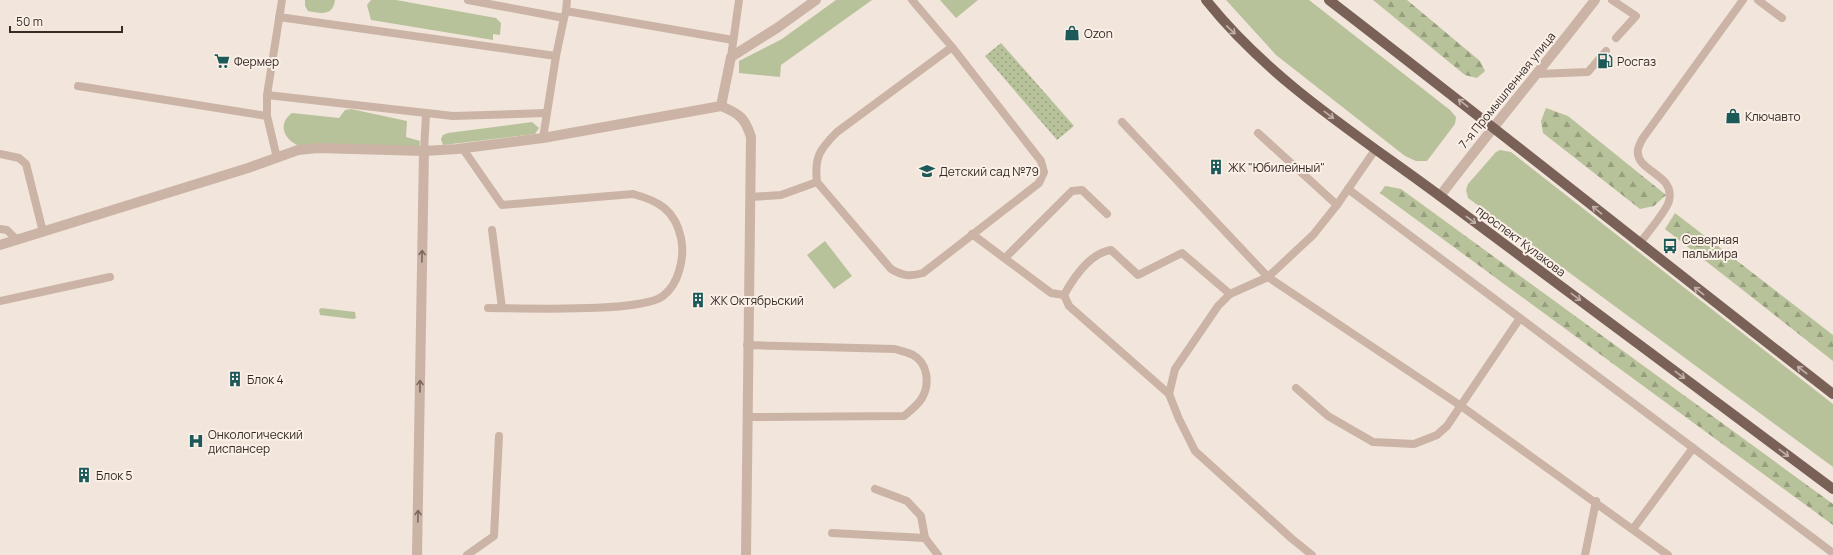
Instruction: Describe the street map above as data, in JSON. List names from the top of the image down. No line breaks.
{"streets":{"main road":["проспект Кулакова"],"street":["7-я Промышленная улица"]},"crossings":[["7-я Промышленная улица","проспект Кулакова"]],"places":{"shop":["Ozon","Ключавто"],"supermarket":["Фермер"],"fuel station":["Росгаз"],"building":["ЖК \"Юбилейный\"","ЖК Октябрьский","Блок 4","Блок 5"],"school or university":["Детский сад №79"],"bus stop":["Северная пальмира"],"hospital":["Онкологический диспансер"]},"scale_bar":"50 m"}
